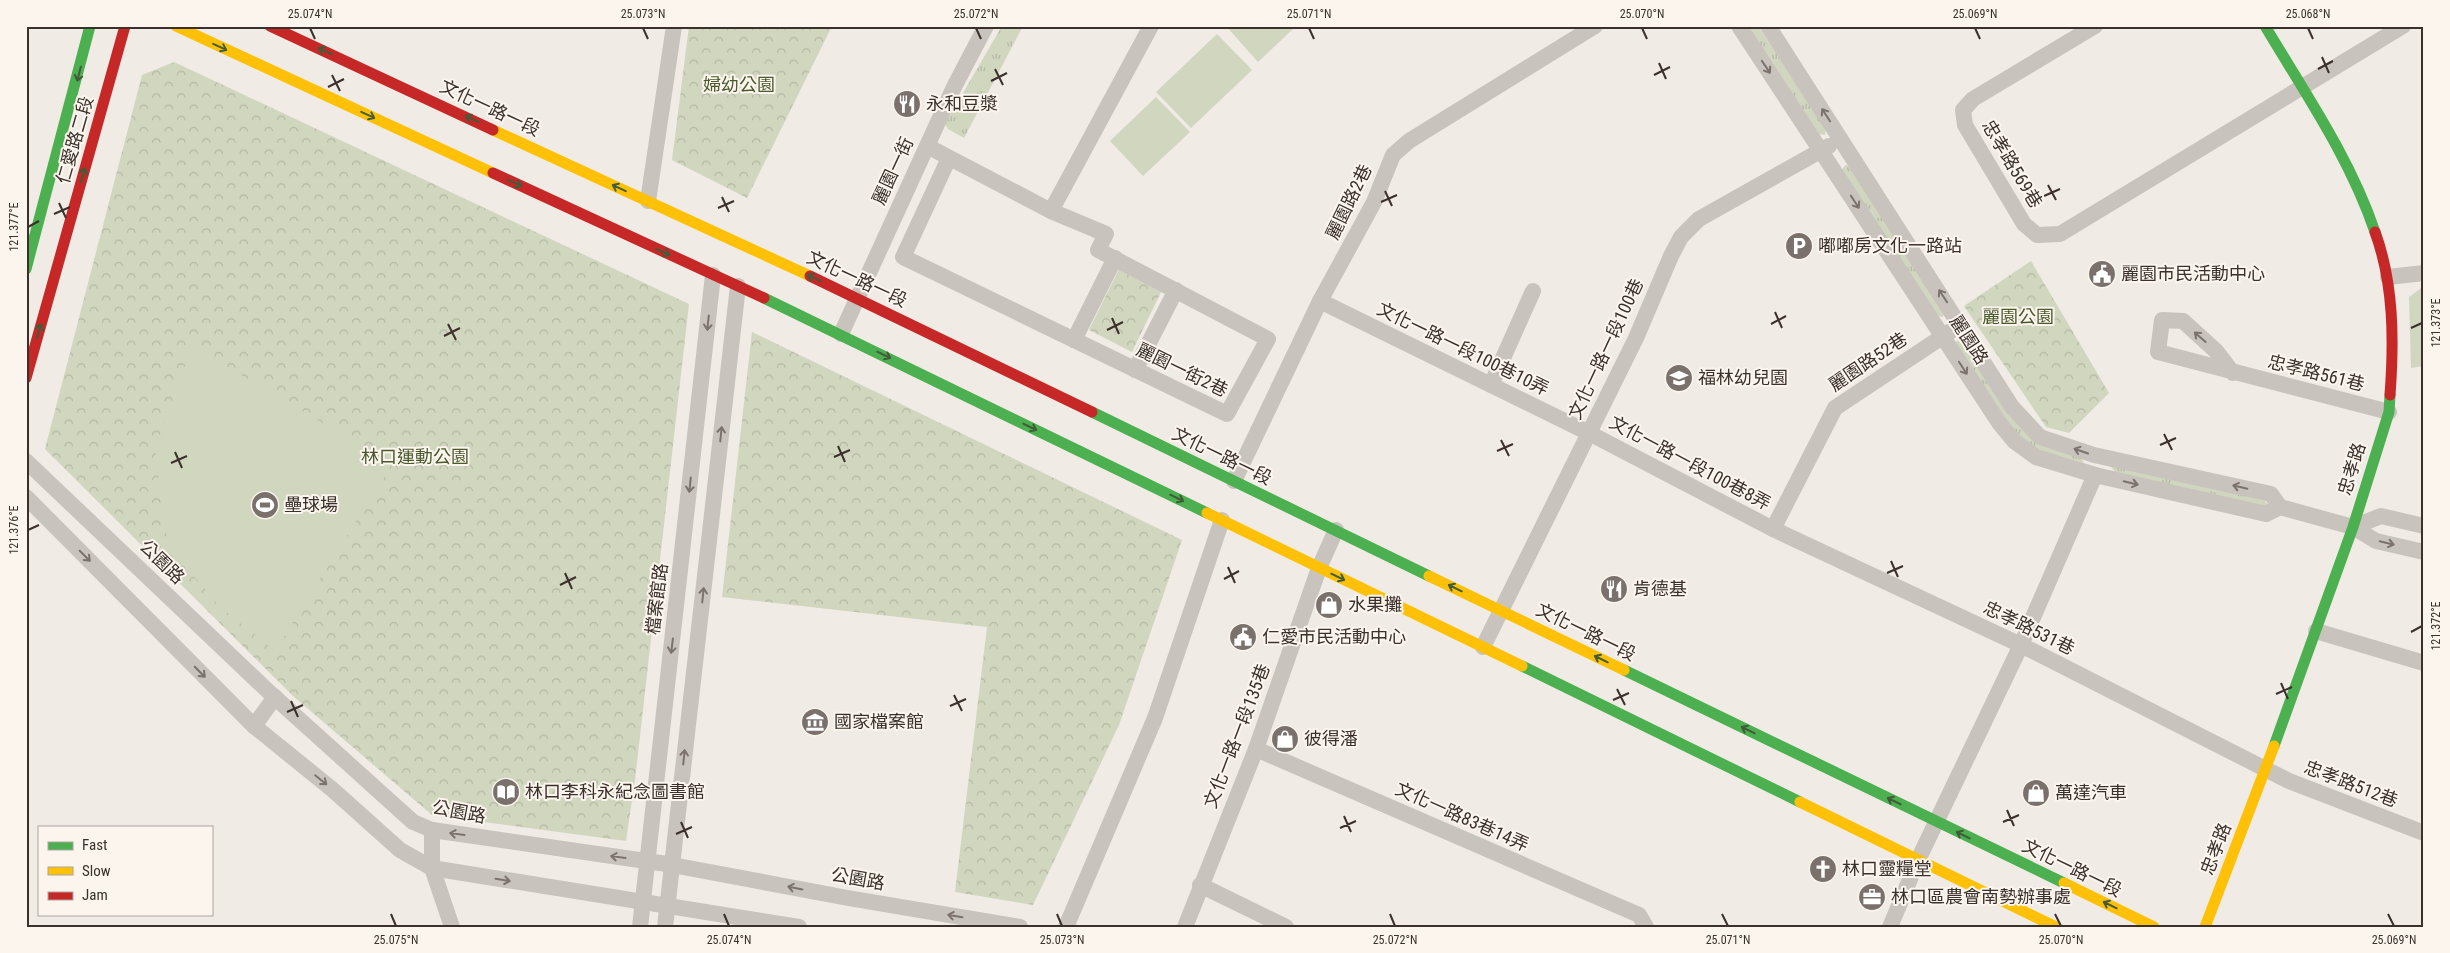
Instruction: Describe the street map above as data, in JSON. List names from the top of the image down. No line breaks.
{"streets":{"main road":["文化一路一段","仁愛路二段","忠孝路"],"street":["忠孝路569巷","麗園一街","麗園路2巷","麗園路","文化一路一段100巷10弄","文化一路一段100巷","麗園路52巷","麗園一街2巷","忠孝路561巷","文化一路一段100巷8弄","公園路","檔案館路","忠孝路531巷","文化一路一段135巷","忠孝路512巷","文化一路83巷14弄"]},"crossings":[["文化一路一段","麗園一街"],["文化一路一段","麗園路2巷"],["文化一路一段","文化一路一段100巷"],["文化一路一段","文化一路一段135巷"],["忠孝路569巷","忠孝路"],["麗園一街","麗園一街2巷"],["麗園路2巷","文化一路一段100巷10弄"],["麗園路","文化一路一段100巷"],["麗園路","麗園路52巷"],["麗園路","忠孝路"],["文化一路一段100巷10弄","文化一路一段100巷"],["文化一路一段100巷10弄","文化一路一段100巷8弄"],["文化一路一段100巷","文化一路一段100巷8弄"],["麗園路52巷","文化一路一段100巷8弄"],["麗園路52巷","忠孝路531巷"],["忠孝路561巷","忠孝路"],["文化一路一段100巷8弄","忠孝路531巷"],["忠孝路","忠孝路531巷"],["忠孝路","忠孝路512巷"],["公園路","檔案館路"],["忠孝路531巷","忠孝路512巷"],["文化一路一段135巷","文化一路83巷14弄"]],"parks":["婦幼公園","麗園公園","林口運動公園"],"places":{"restaurant":["永和豆漿","肯德基"],"parking":["嘟嘟房文化一路站"],"public building":["麗園市民活動中心","仁愛市民活動中心"],"school or university":["福林幼兒園"],"sports":["壘球場"],"shop":["水果攤","彼得潘","萬達汽車"],"museum":["國家檔案館"],"library":["林口李科永紀念圖書館"],"church":["林口靈糧堂"],"office":["林口區農會南勢辦事處"]},"legend":["Fast","Slow","Jam"],"coordinates":["25.074°N","25.073°N","25.072°N","25.071°N","25.070°N","25.069°N","25.068°N","121.377°E","121.373°E","121.376°E","121.372°E","25.075°N"]}
